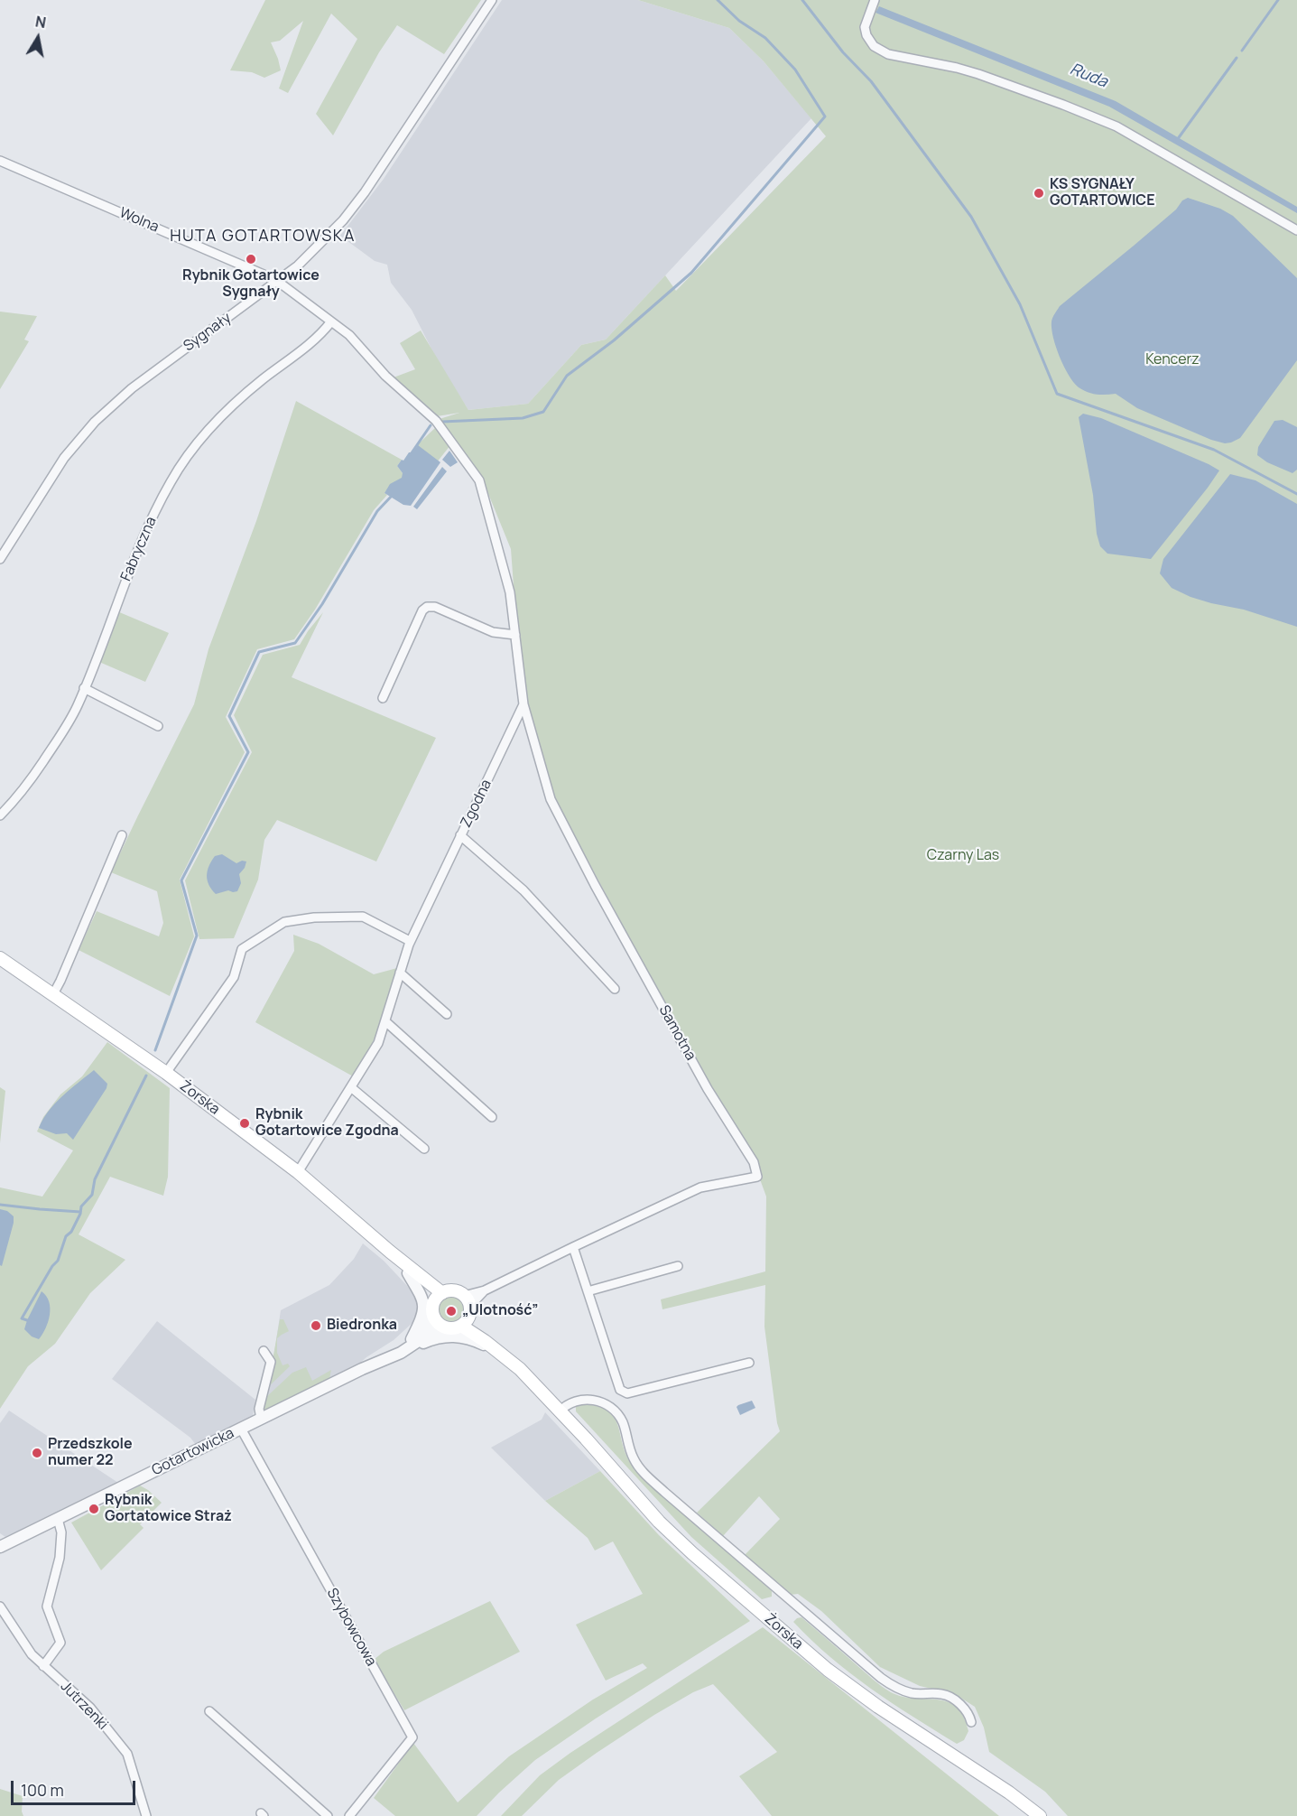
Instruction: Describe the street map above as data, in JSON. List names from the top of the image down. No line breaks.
{"streets":{"main road":["Żorska"],"street":["Wolna","Sygnały","Fabryczna","Zgodna","Samotna","Gotartowicka","Szybowcowa","Jutrzenki"]},"crossings":[["Wolna","Sygnały"],["Zgodna","Samotna"],["Zgodna","Żorska"],["Samotna","Żorska"],["Samotna","Gotartowicka"],["Żorska","Gotartowicka"],["Gotartowicka","Szybowcowa"]],"districts":["HUTA GOTARTOWSKA"],"water":["Ruda"],"parks":["Kencerz","Czarny Las"],"places":["KS SYGNAŁY GOTARTOWICE","Rybnik Gotartowice Sygnały","Rybnik Gotartowice Zgodna","„Ulotność”","Biedronka","Przedszkole numer 22","Rybnik Gortatowice Straż"],"scale_bar":"100 m","north":"top"}
